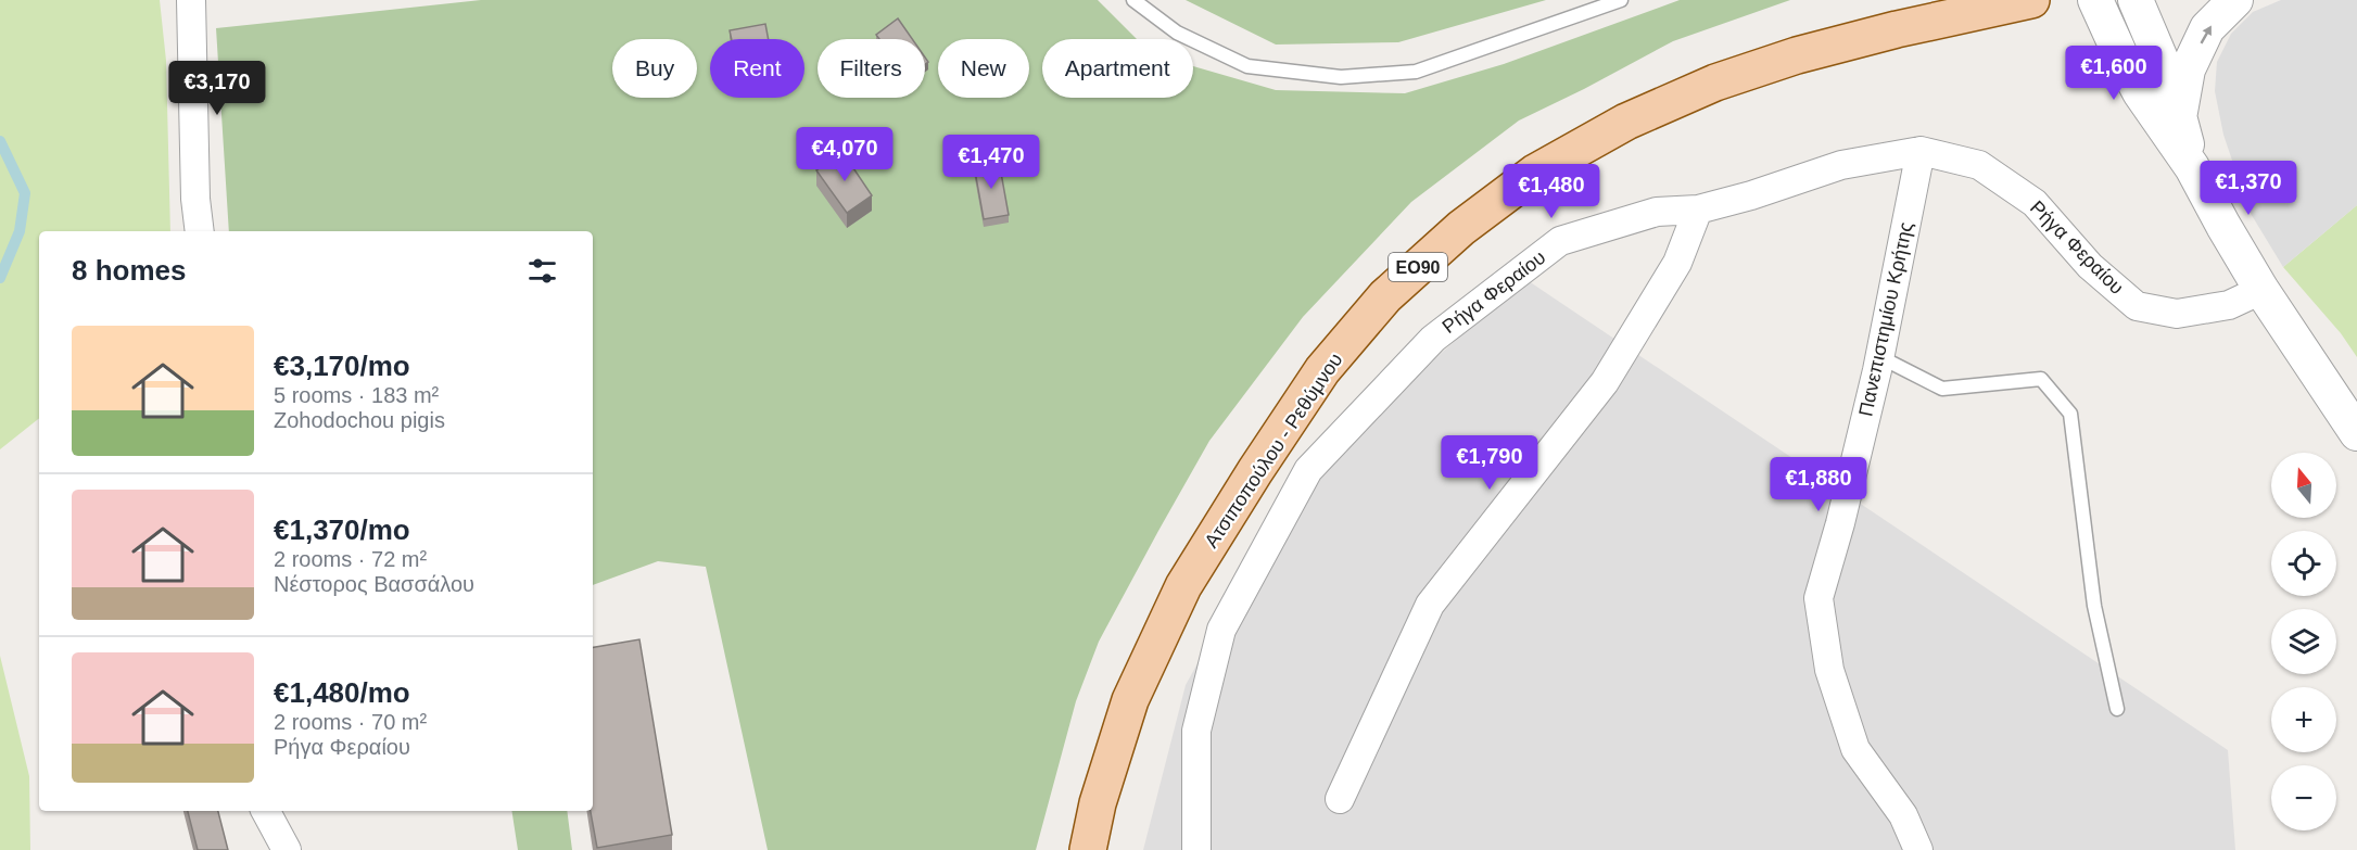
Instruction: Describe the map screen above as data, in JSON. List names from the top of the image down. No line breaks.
{"streets":{"main road":["ΕΟ90","Ατσιποπούλου - Ρεθύμνου"],"street":["Ρήγα Φεραίου","Πανεπιστημίου Κρήτης"]},"crossings":[["Ρήγα Φεραίου","Πανεπιστημίου Κρήτης"]],"north":"top","page":{"chip":["Buy","Rent","Filters","New","Apartment"],"price":["€1,600","€3,170","€4,070","€1,470","€1,370","€1,480","€1,790","€1,880"],"heading":"8 homes","list":[{"name":"€3,170/mo","note":"5 rooms · 183 m² · Zohodochou pigis"},{"name":"€1,370/mo","note":"2 rooms · 72 m² · Νέστορος Βασσάλου"},{"name":"€1,480/mo","note":"2 rooms · 70 m² · Ρήγα Φεραίου"}],"map_buttons":["+","−"]}}
